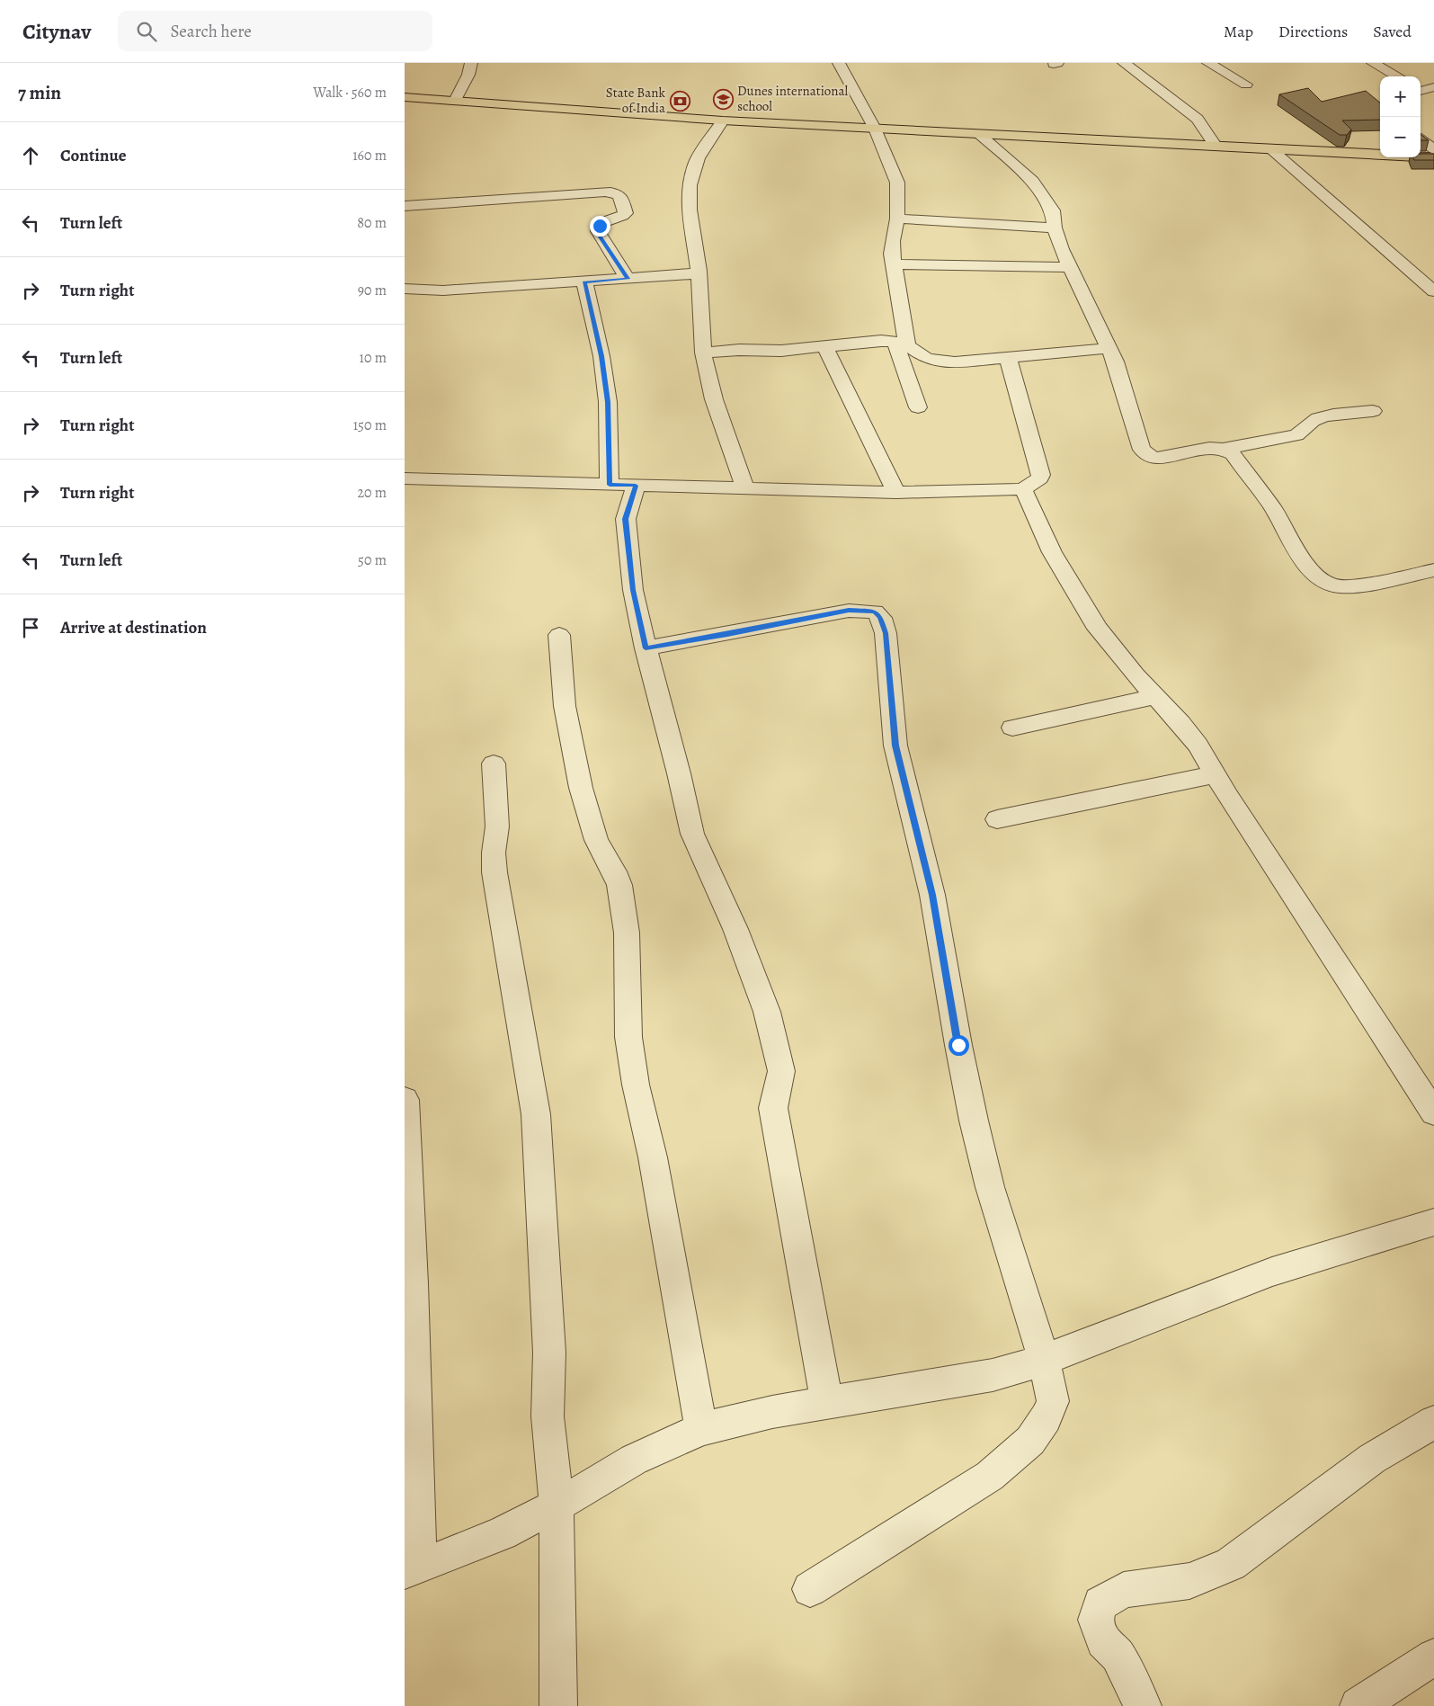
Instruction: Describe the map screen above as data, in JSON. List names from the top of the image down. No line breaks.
{"places":{"school or university":["Dunes international school"],"bank":["State Bank of India"]},"page":{"header":"Citynav","search":"Search here","nav":["Map","Directions","Saved"],"heading":["7 min","Walk · 560 m"],"map_buttons":["+","−"],"list":[["Continue","160 m"],["Turn left","80 m"],["Turn right","90 m"],["Turn left","10 m"],["Turn right","150 m"],["Turn right","20 m"],["Turn left","50 m"],"Arrive at destination"]}}
